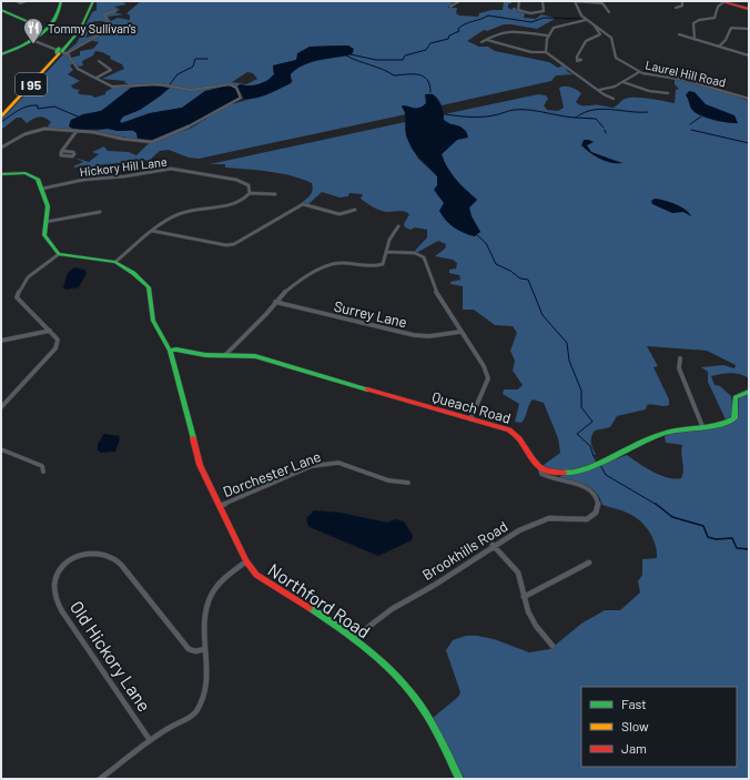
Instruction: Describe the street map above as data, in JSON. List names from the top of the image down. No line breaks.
{"streets":{"main road":["I 95","Queach Road","Northford Road"],"street":["Laurel Hill Road","Hickory Hill Lane","Surrey Lane","Dorchester Lane","Brookhills Road","Old Hickory Lane"]},"crossings":[["Queach Road","Brookhills Road"],["Queach Road","Northford Road"],["Dorchester Lane","Northford Road"],["Brookhills Road","Northford Road"]],"places":{"restaurant":["Tommy Sullivan's"]},"legend":["Fast","Slow","Jam"]}
